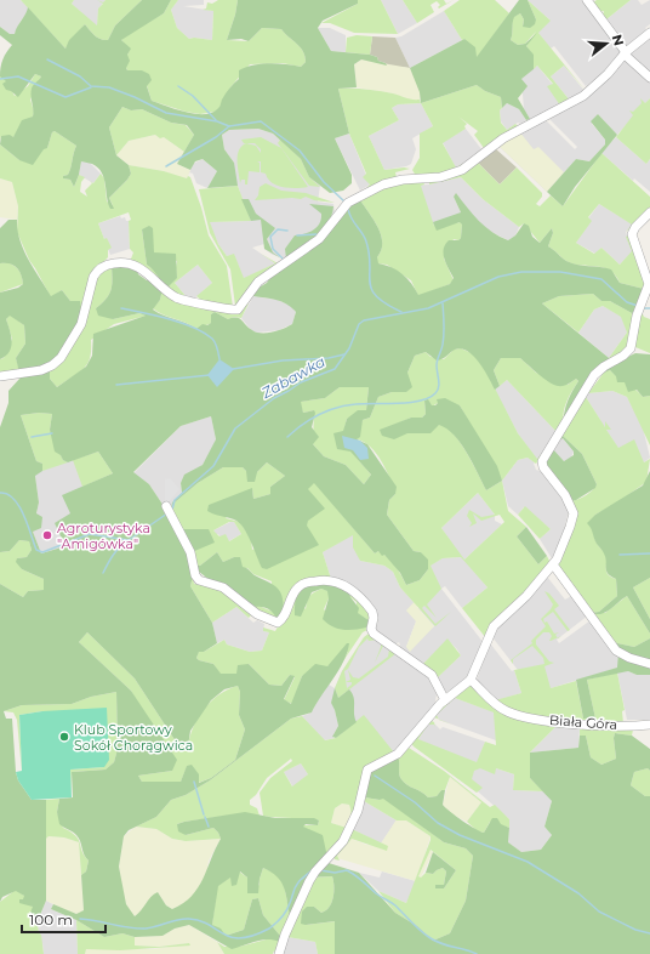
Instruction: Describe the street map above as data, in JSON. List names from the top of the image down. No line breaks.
{"streets":{"street":["Biała Góra"]},"water":["Zabawka"],"places":["Agroturystyka \"Amigówka\"","Klub Sportowy Sokół Chorągwica"],"scale_bar":"100 m","north":"right"}
